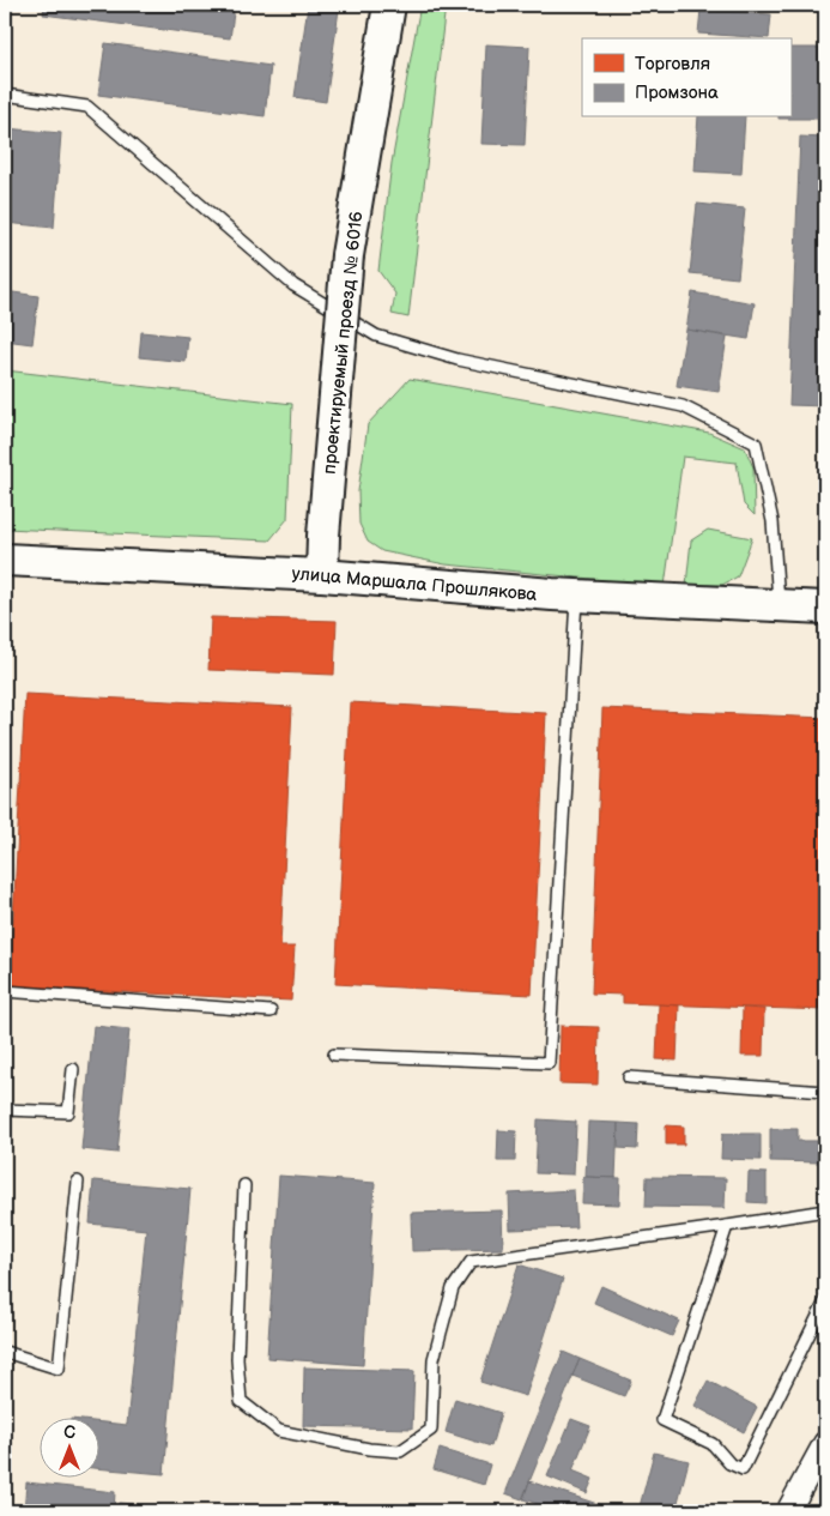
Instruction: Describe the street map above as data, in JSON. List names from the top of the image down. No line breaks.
{"streets":{"main road":["проектируемый проезд № 6016","улица Маршала Прошлякова"]},"crossings":[["проектируемый проезд № 6016","улица Маршала Прошлякова"]],"legend":["Торговля","Промзона"],"north":"top"}
